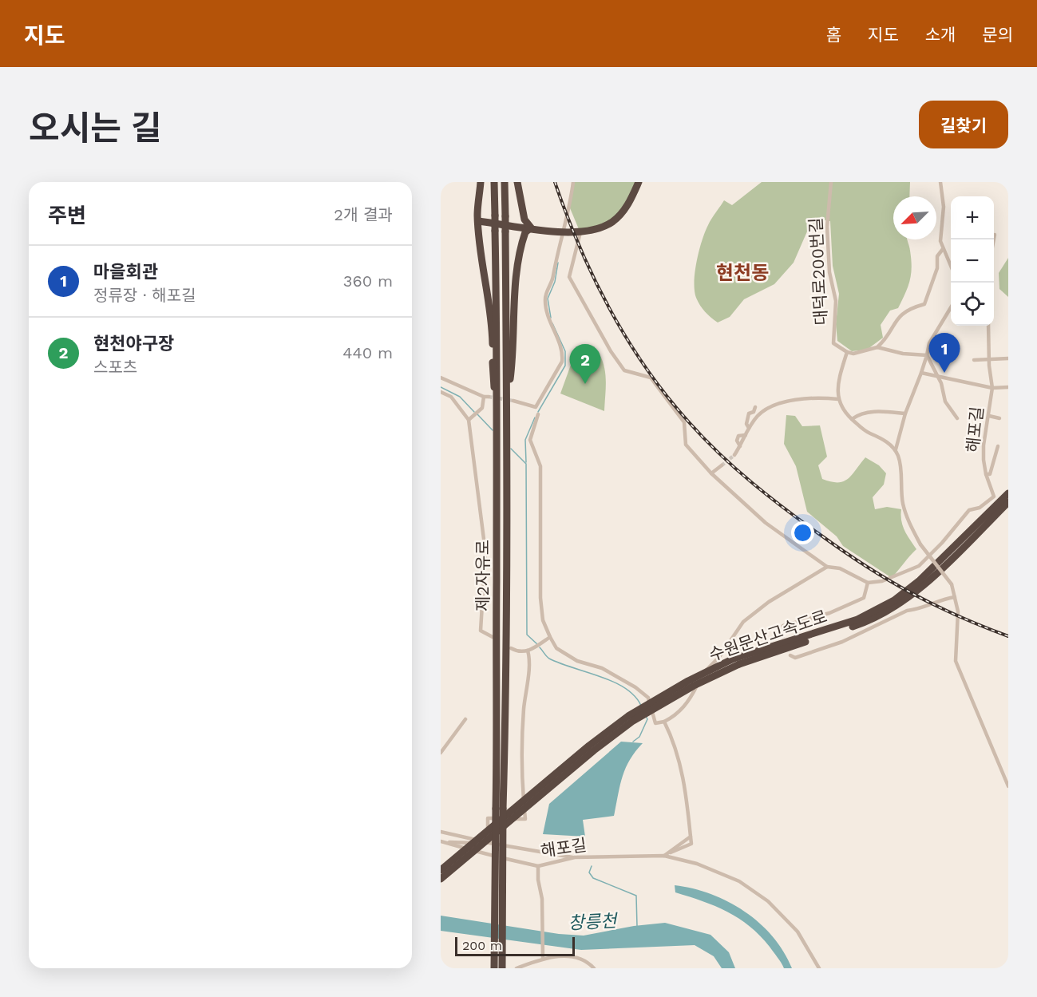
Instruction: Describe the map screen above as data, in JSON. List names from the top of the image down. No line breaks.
{"streets":{"highway":["제2자유로","수원문산고속도로"],"street":["대덕로200번길","해포길"]},"districts":["현천동"],"water":["창릉천"],"scale_bar":"200 m","north":"bottom left","page":{"header":"지도","nav":["홈","지도","소개","문의"],"title":"오시는 길","buttons":"길찾기","heading":["주변","2개 결과"],"map_buttons":["+","−"],"list":[{"mark":"1","name":"마을회관","note":"정류장 · 해포길","value":"360 m"},{"mark":"2","name":"현천야구장","note":"스포츠","value":"440 m"}],"pins":["1","2"],"scale":"200 m"}}
